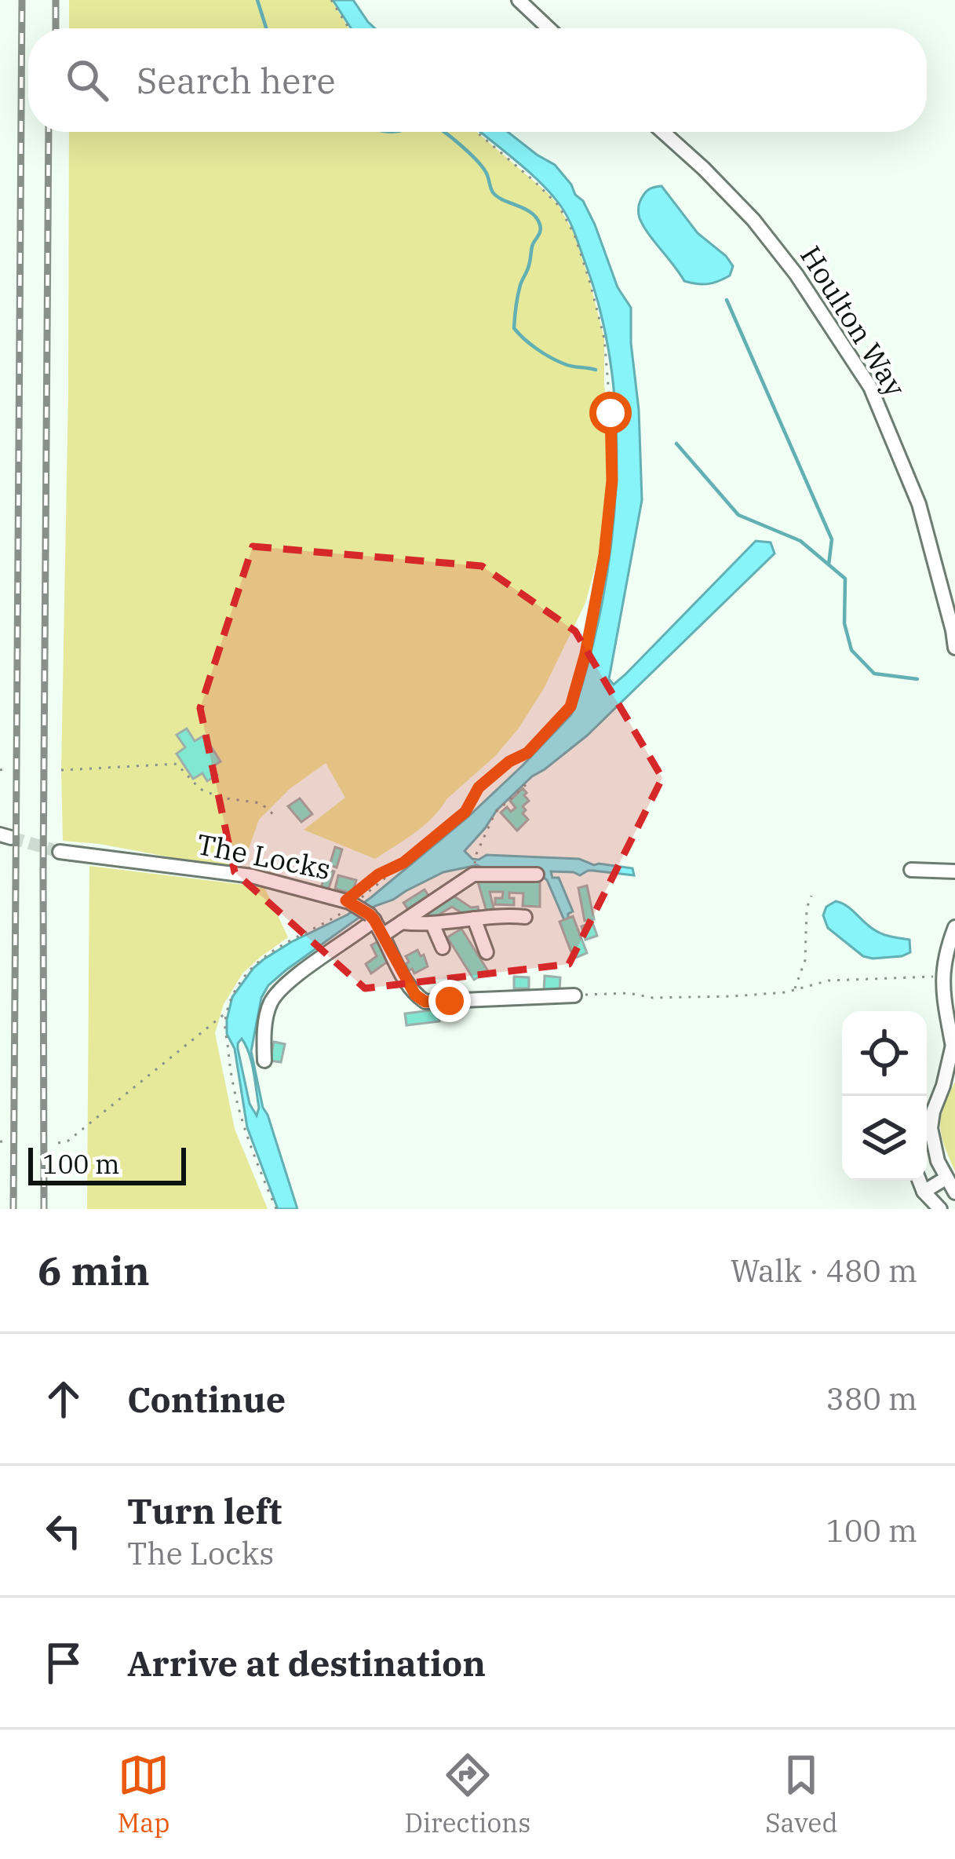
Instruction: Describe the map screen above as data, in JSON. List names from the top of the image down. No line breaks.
{"streets":{"street":["Houlton Way","The Locks"]},"scale_bar":"100 m","page":{"search":"Search here","scale":"100 m","heading":["6 min","Walk · 480 m"],"list":[["Continue","380 m"],["Turn left","The Locks","100 m"],"Arrive at destination"],"nav":["Map","Directions","Saved"]}}
